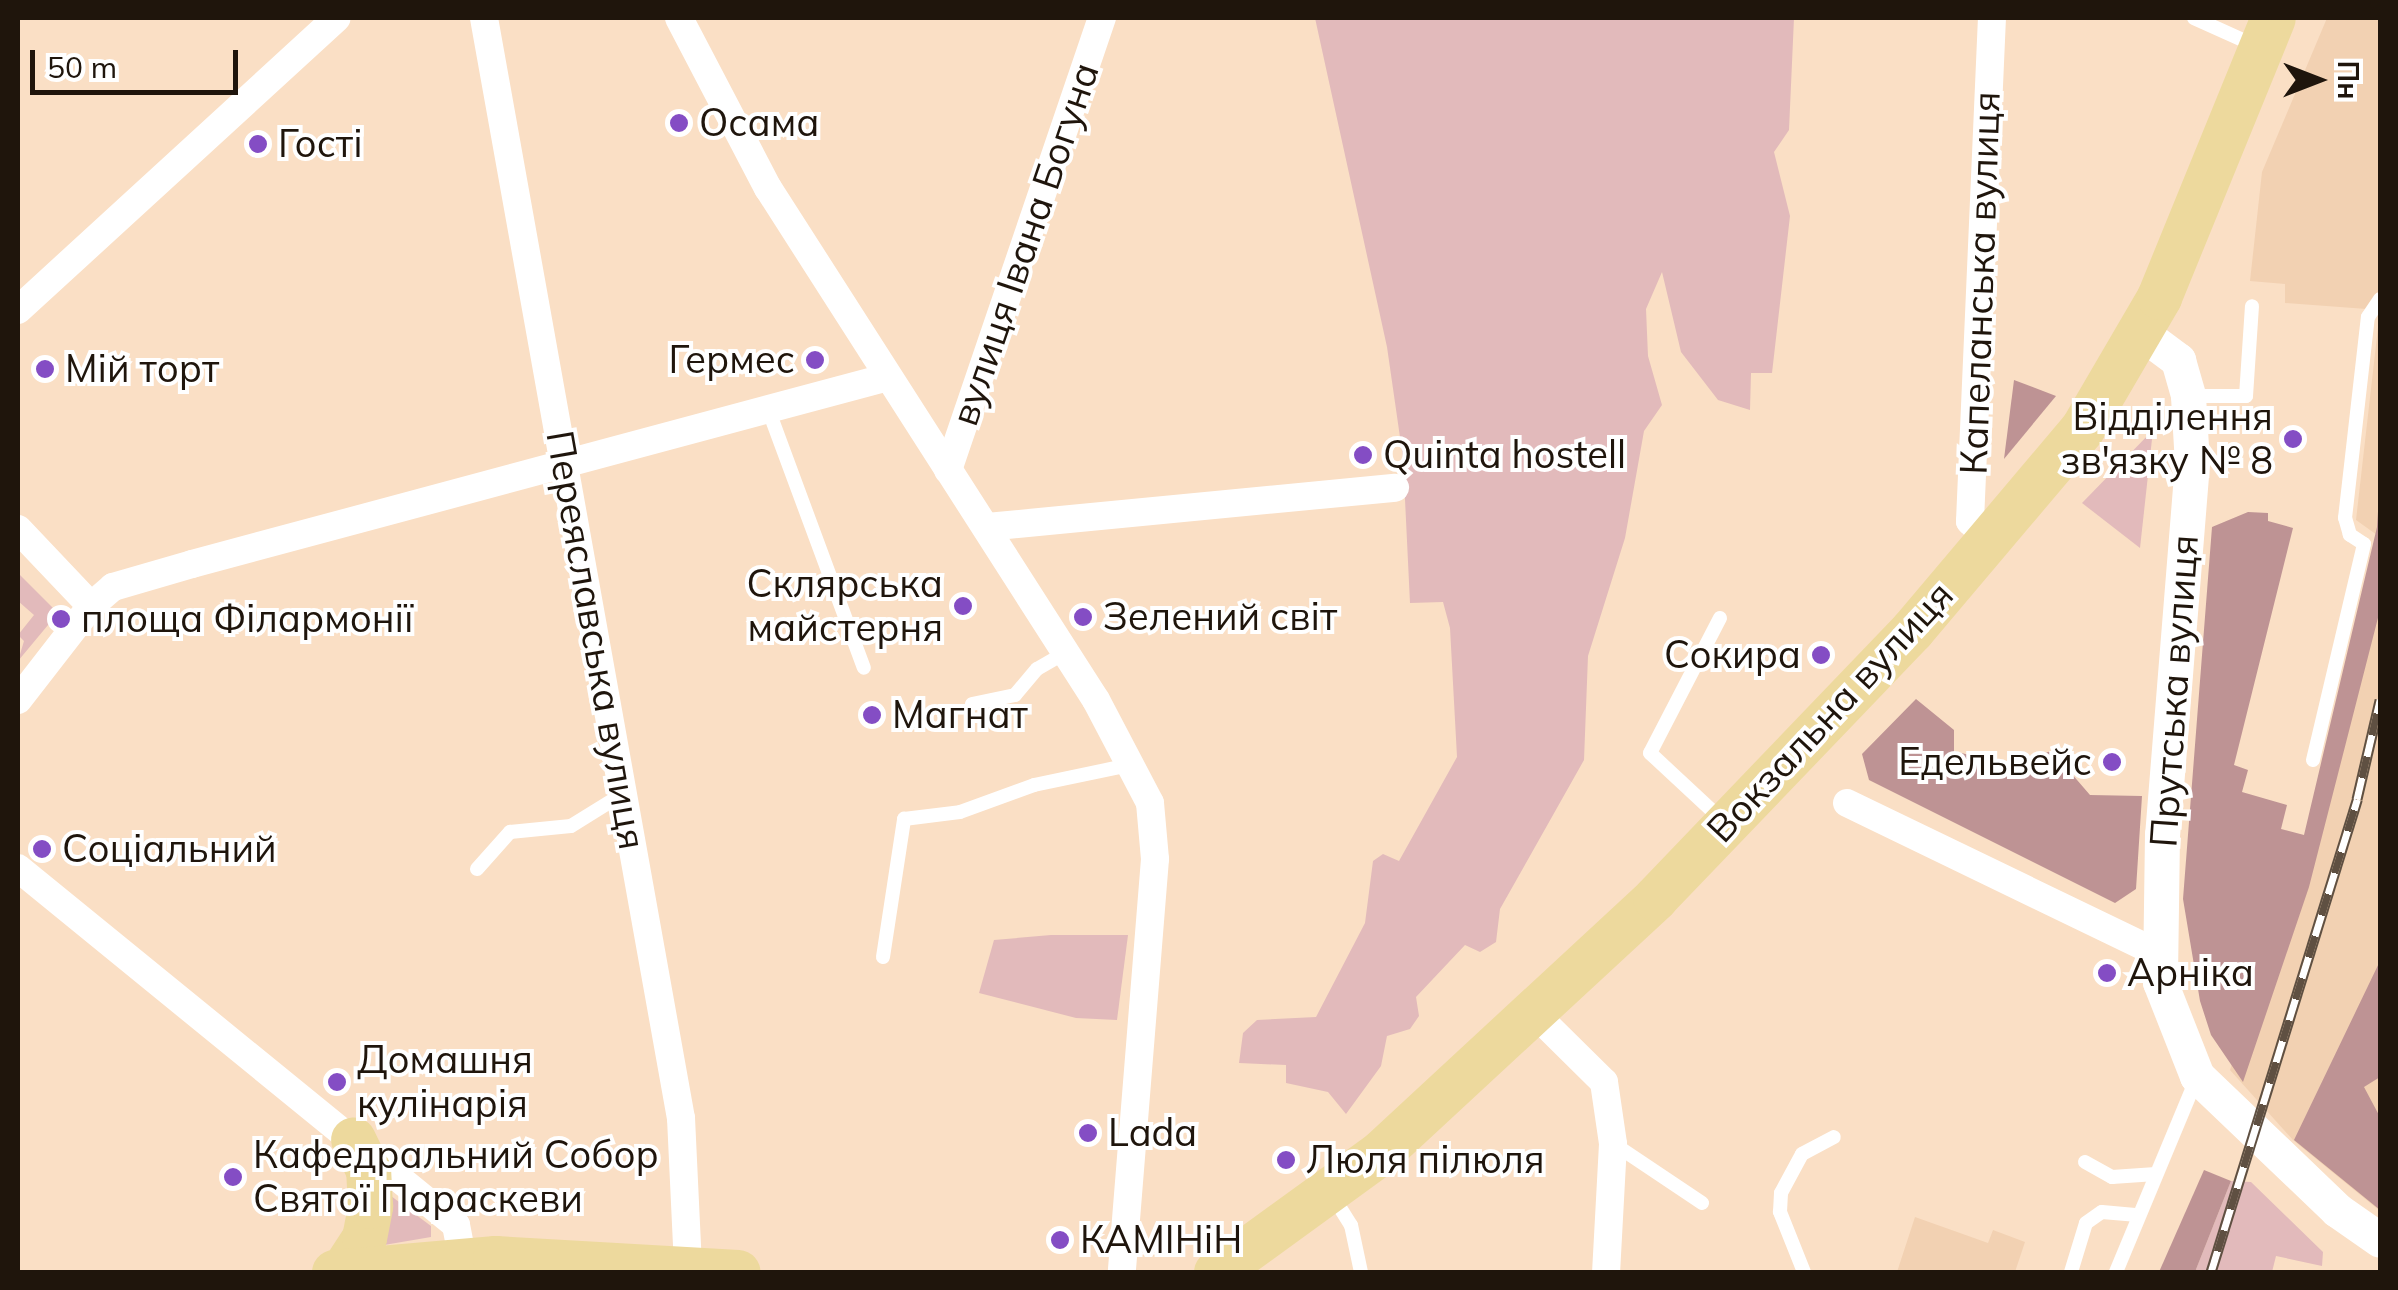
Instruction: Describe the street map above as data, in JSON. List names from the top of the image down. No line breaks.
{"streets":{"main road":["Вокзальна вулиця"],"street":["вулиця Івана Богуна","Капеланська вулиця","Переяславська вулиця","Прутська вулиця"]},"crossings":[["Капеланська вулиця","Вокзальна вулиця"],["Прутська вулиця","Вокзальна вулиця"]],"places":["Осама","Гості","Гермес","Мій торт","Відділення зв'язку № 8","Quinta hostell","Склярська майстерня","Зелений світ","площа Філармонії","Сокира","Магнат","Едельвейс","Соціальний","Арніка","Домашня кулінарія","Lada","Люля пілюля","Кафедральний Собор Святої Параскеви","КАМІНіН"],"scale_bar":"50 m","north":"right"}
